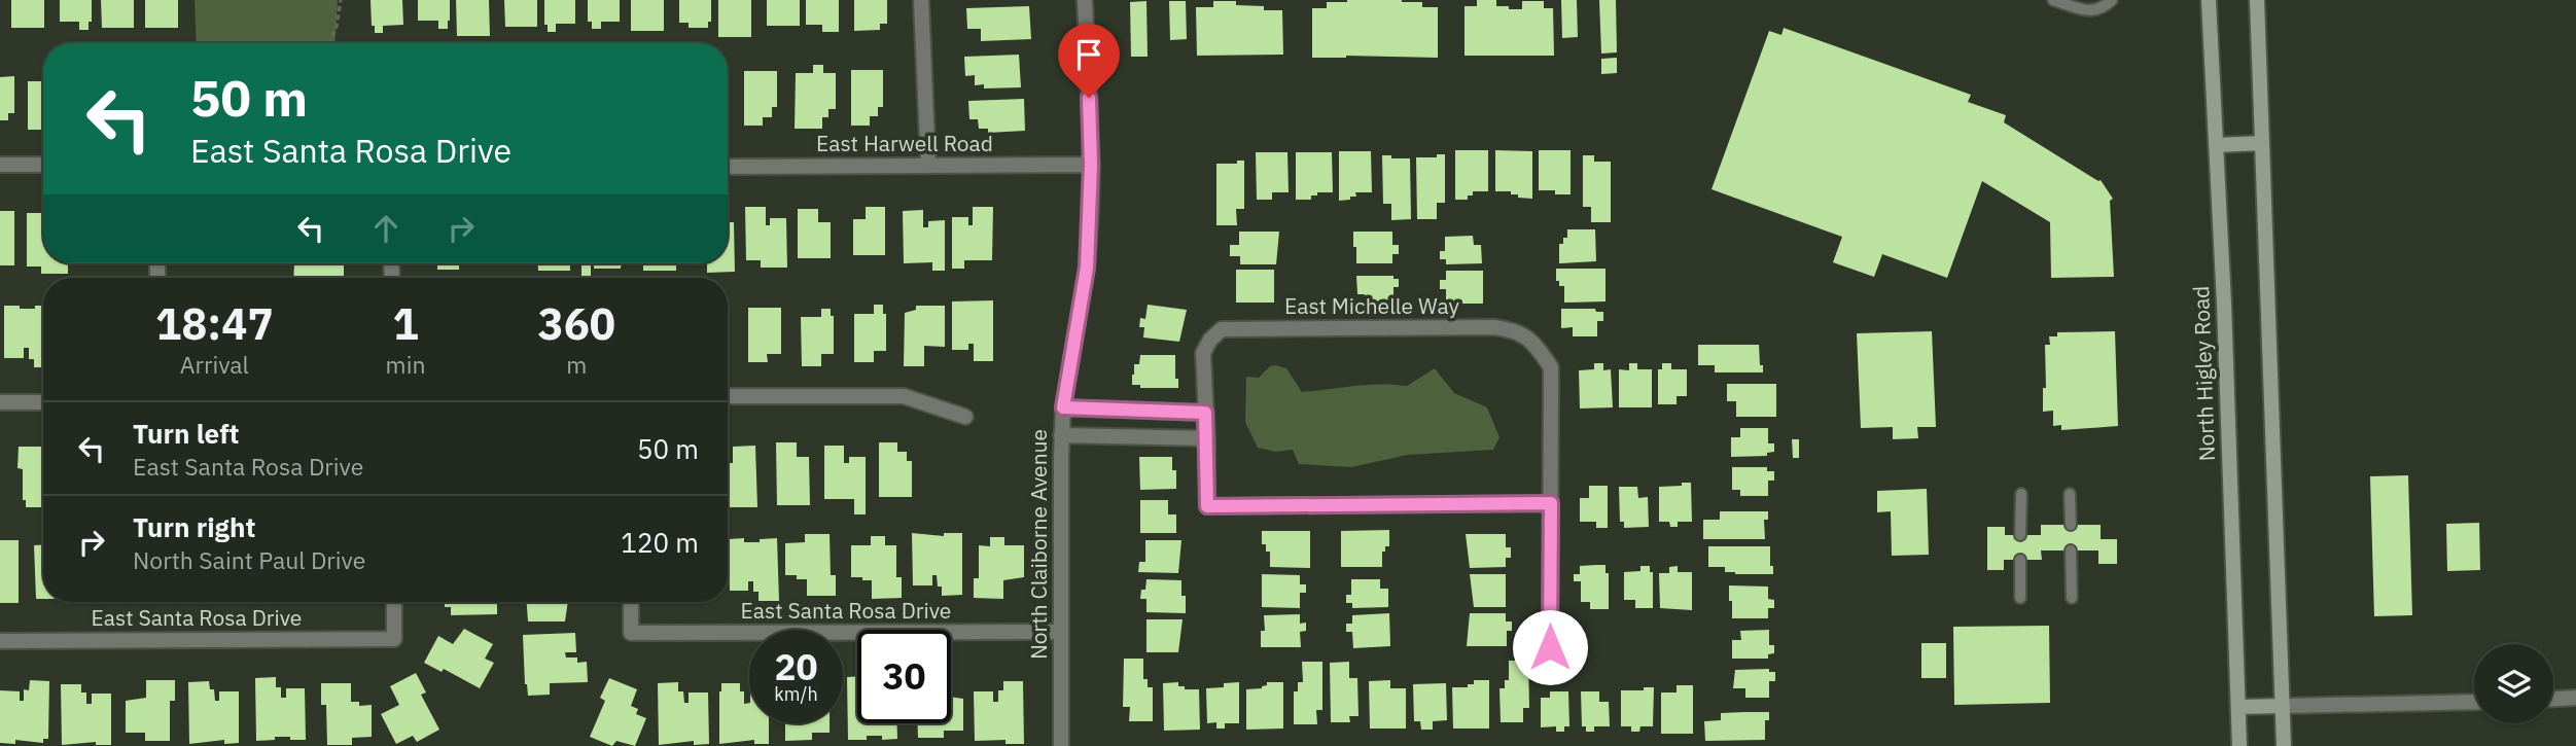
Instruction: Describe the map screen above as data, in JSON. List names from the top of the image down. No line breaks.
{"streets":{"main road":["North Higley Road"],"street":["East Harwell Road","East Michelle Way","North Claiborne Avenue","East Santa Rosa Drive"]},"crossings":[["East Harwell Road","North Claiborne Avenue"],["North Claiborne Avenue","East Santa Rosa Drive"]],"page":{"turn":["50 m","East Santa Rosa Drive"],"eta":["18:47","Arrival","1","min","360","m"],"list":[{"name":"Turn left","note":"East Santa Rosa Drive","value":"50 m"},{"name":"Turn right","note":"North Saint Paul Drive","value":"120 m"}],"speed":"20 km/h","limit":"30"}}
